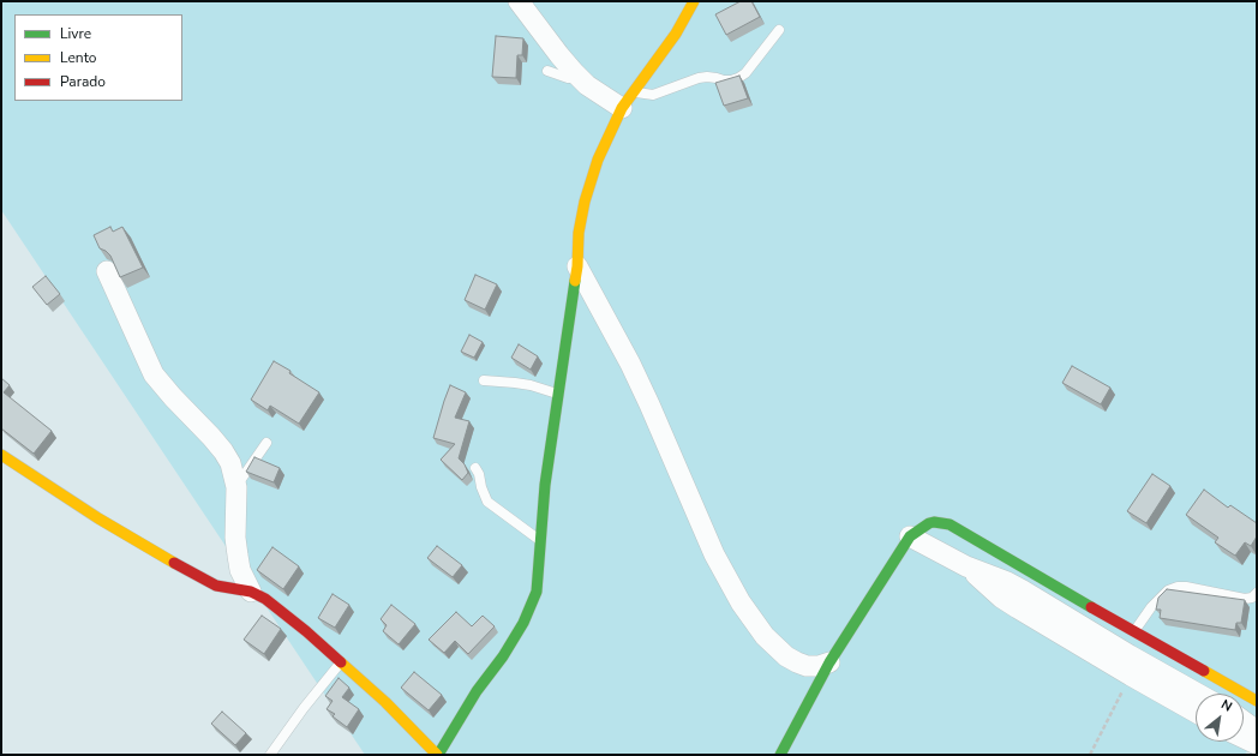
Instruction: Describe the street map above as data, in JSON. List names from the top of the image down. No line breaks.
{"legend":["Livre","Lento","Parado"],"north":"top right"}
